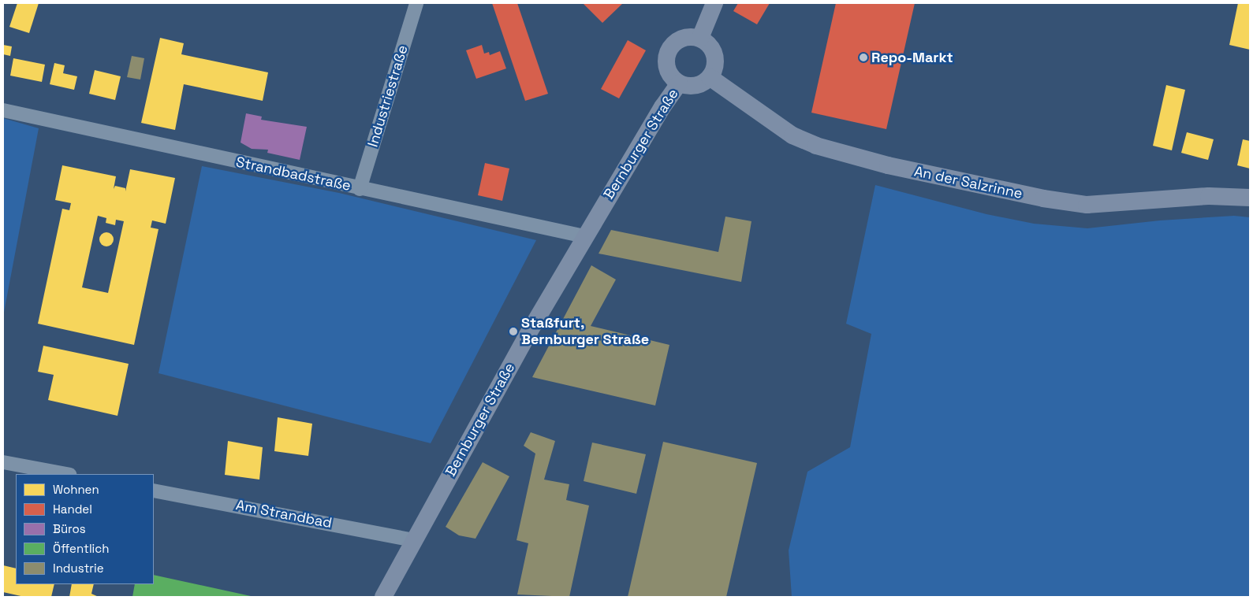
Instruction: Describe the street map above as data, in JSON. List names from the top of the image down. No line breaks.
{"streets":{"main road":["Bernburger Straße","An der Salzrinne"],"street":["Industriestraße","Strandbadstraße","Am Strandbad"]},"crossings":[["Industriestraße","Strandbadstraße"],["Bernburger Straße","Strandbadstraße"],["Bernburger Straße","An der Salzrinne"],["Bernburger Straße","Am Strandbad"]],"places":["Repo-Markt","Staßfurt, Bernburger Straße"],"legend":["Wohnen","Handel","Büros","Öffentlich","Industrie"]}
